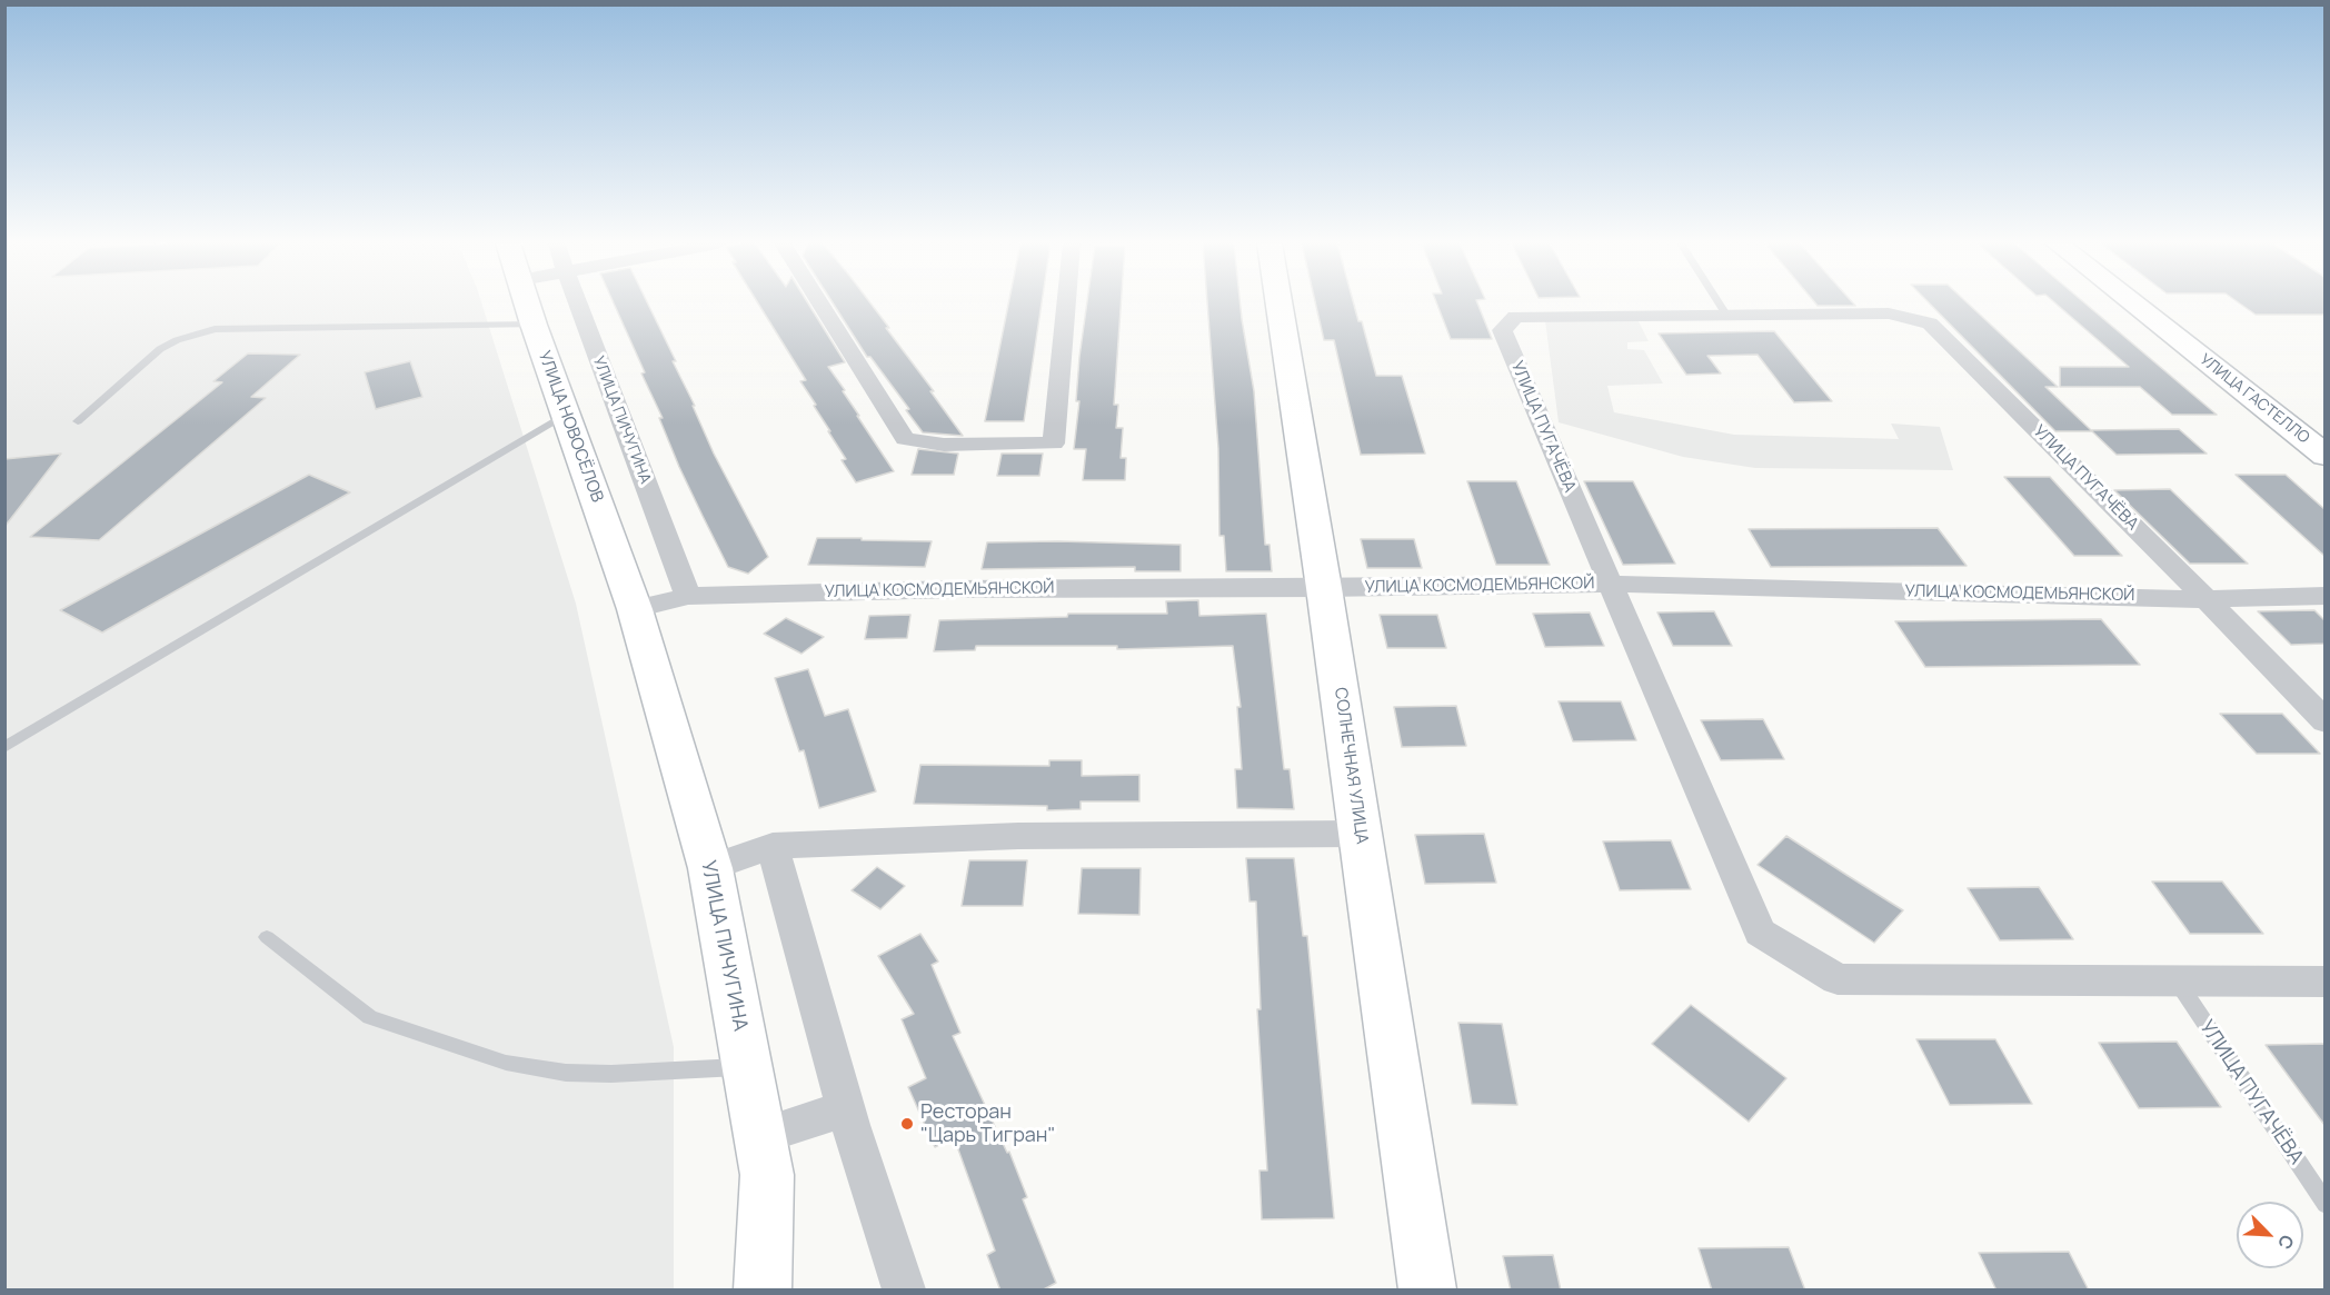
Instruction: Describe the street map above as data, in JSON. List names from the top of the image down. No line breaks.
{"streets":{"street":["УЛИЦА ГАСТЕЛЛО","УЛИЦА ПИЧУГИНА","УЛИЦА НОВОСЁЛОВ","УЛИЦА ПУГАЧЁВА","УЛИЦА КОСМОДЕМЬЯНСКОЙ","СОЛНЕЧНАЯ УЛИЦА"]},"crossings":[["УЛИЦА ПИЧУГИНА","УЛИЦА НОВОСЁЛОВ"],["УЛИЦА ПИЧУГИНА","УЛИЦА КОСМОДЕМЬЯНСКОЙ"],["УЛИЦА НОВОСЁЛОВ","УЛИЦА КОСМОДЕМЬЯНСКОЙ"],["УЛИЦА ПУГАЧЁВА","УЛИЦА КОСМОДЕМЬЯНСКОЙ"],["УЛИЦА КОСМОДЕМЬЯНСКОЙ","СОЛНЕЧНАЯ УЛИЦА"]],"places":["Ресторан \"Царь Тигран\""],"north":"bottom right"}
